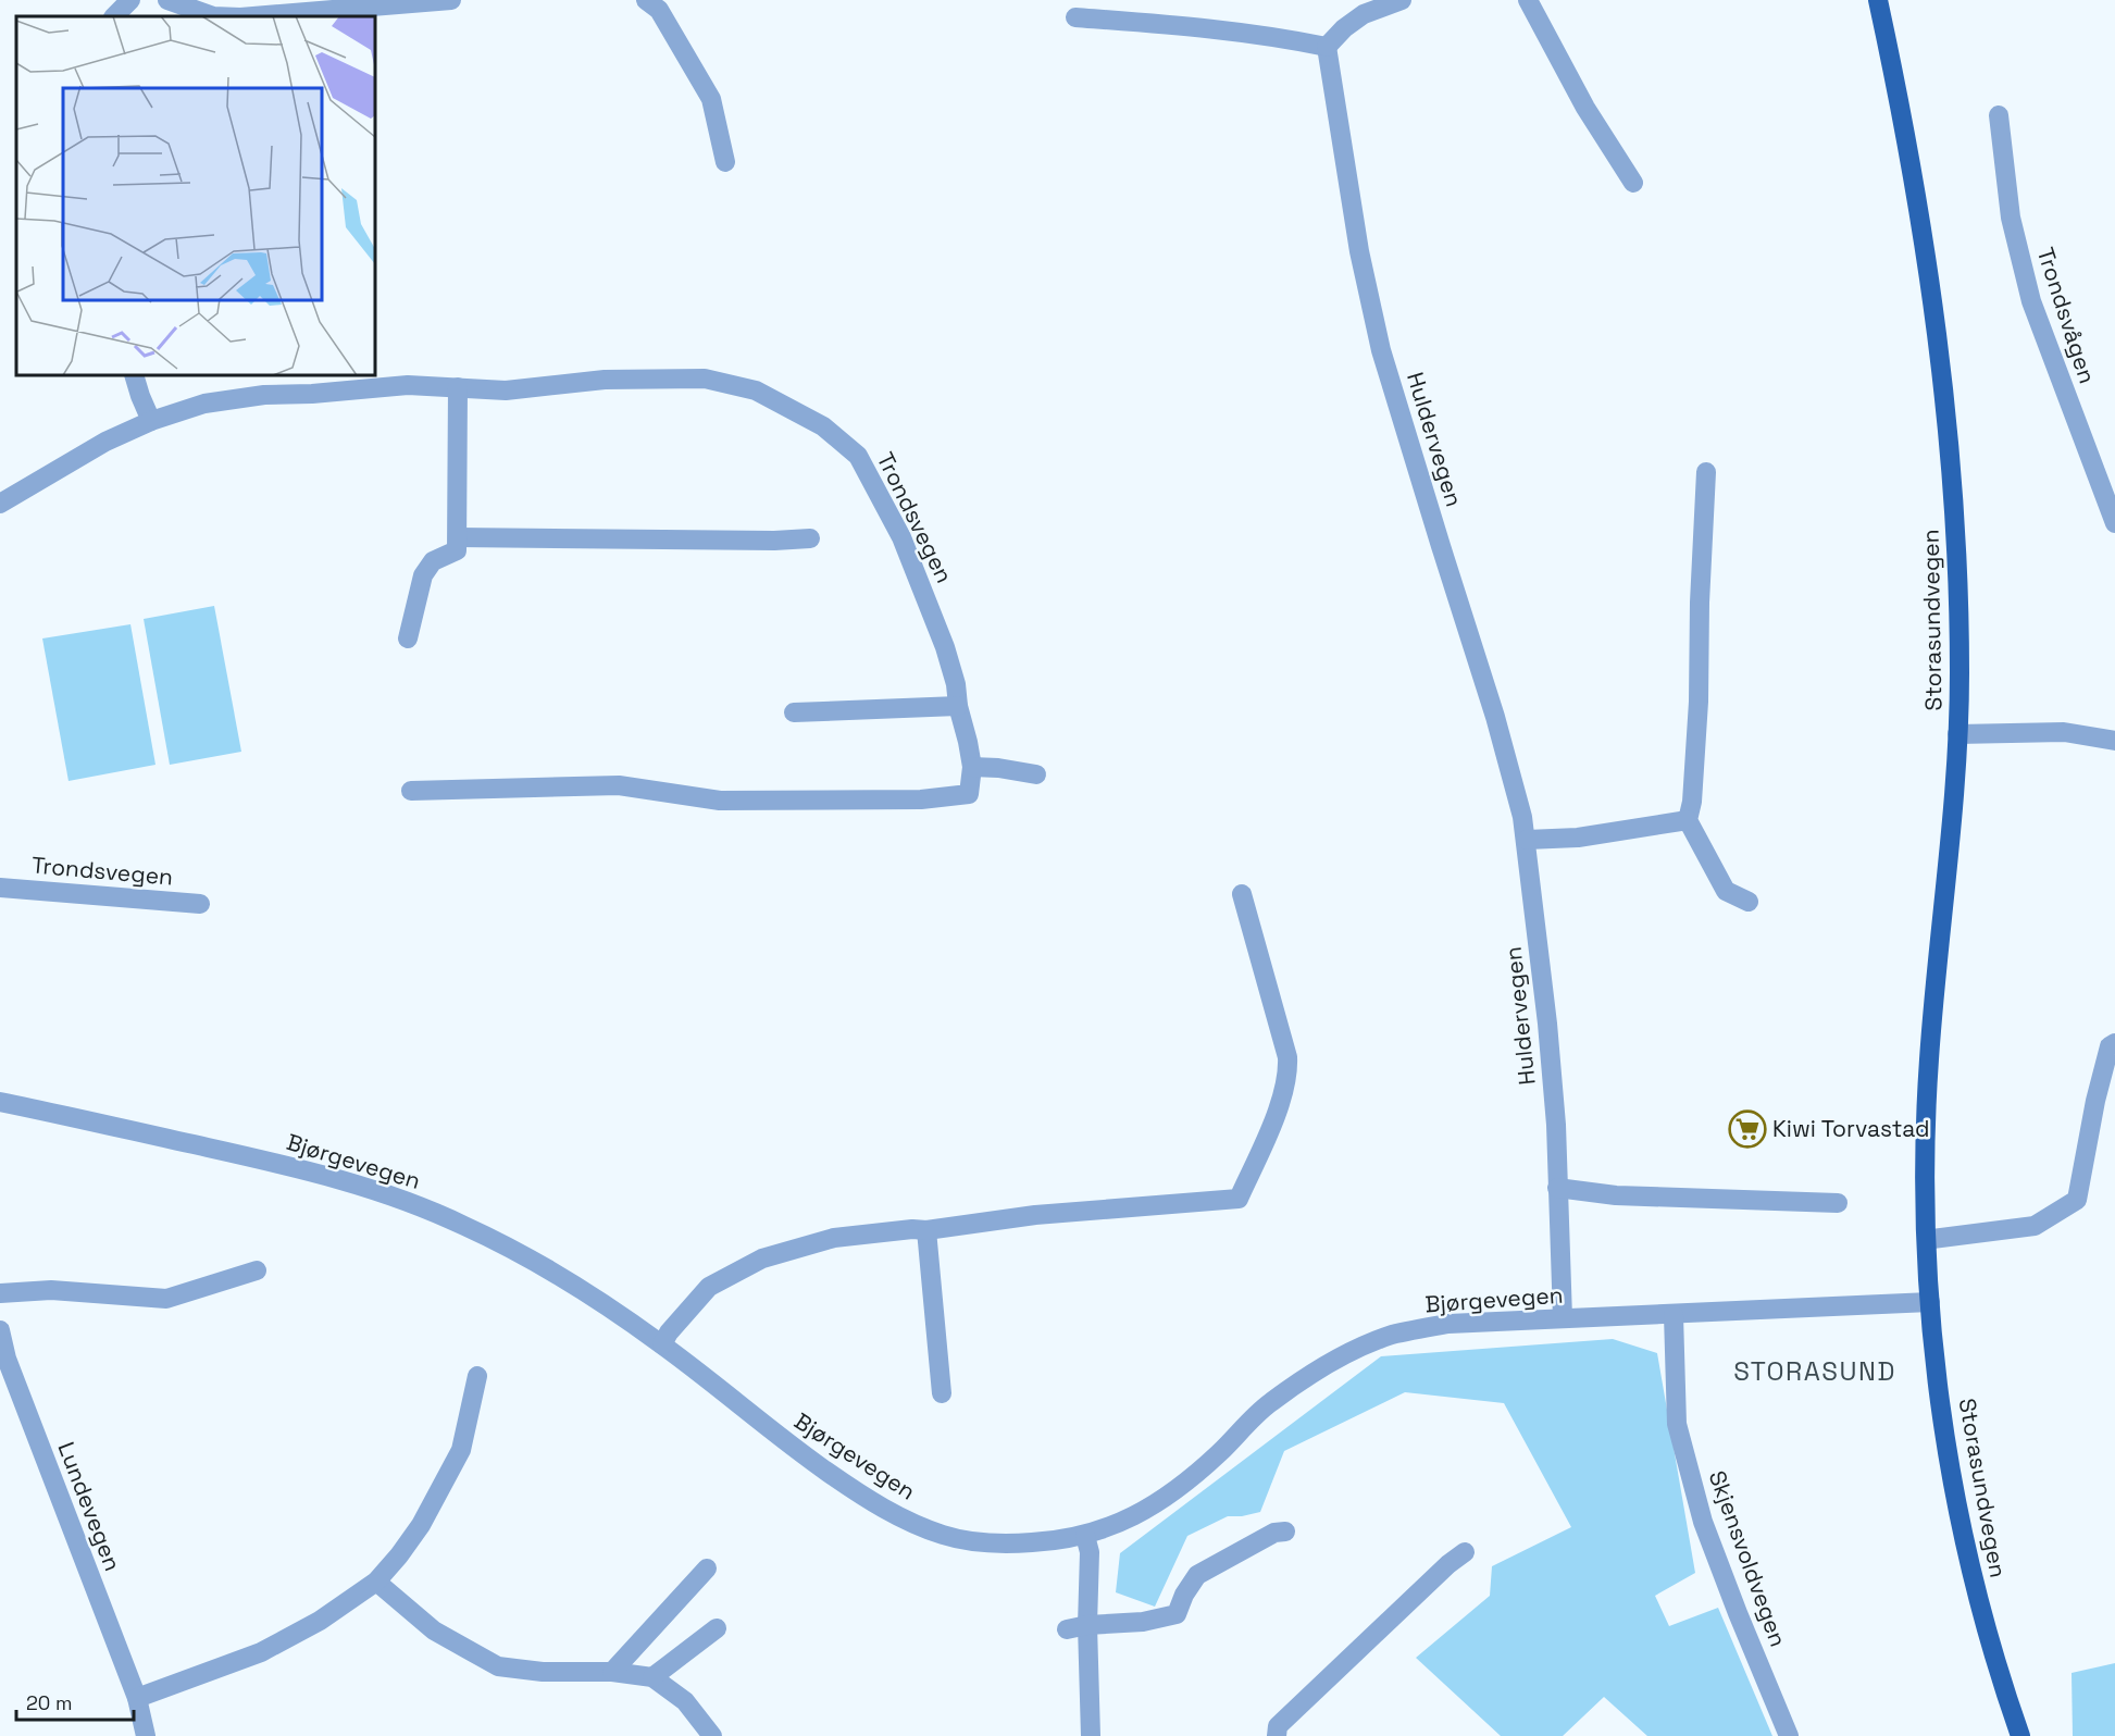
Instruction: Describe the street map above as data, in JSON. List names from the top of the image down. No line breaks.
{"streets":{"main road":["Storasundvegen"],"street":["Trondsvågen","Huldervegen","Trondsvegen","Bjørgevegen","Lundevegen","Skjensvoldvegen"]},"crossings":[["Huldervegen","Bjørgevegen"],["Storasundvegen","Bjørgevegen"],["Bjørgevegen","Skjensvoldvegen"]],"districts":["STORASUND"],"places":{"supermarket":["Kiwi Torvastad"]},"scale_bar":"20 m"}
